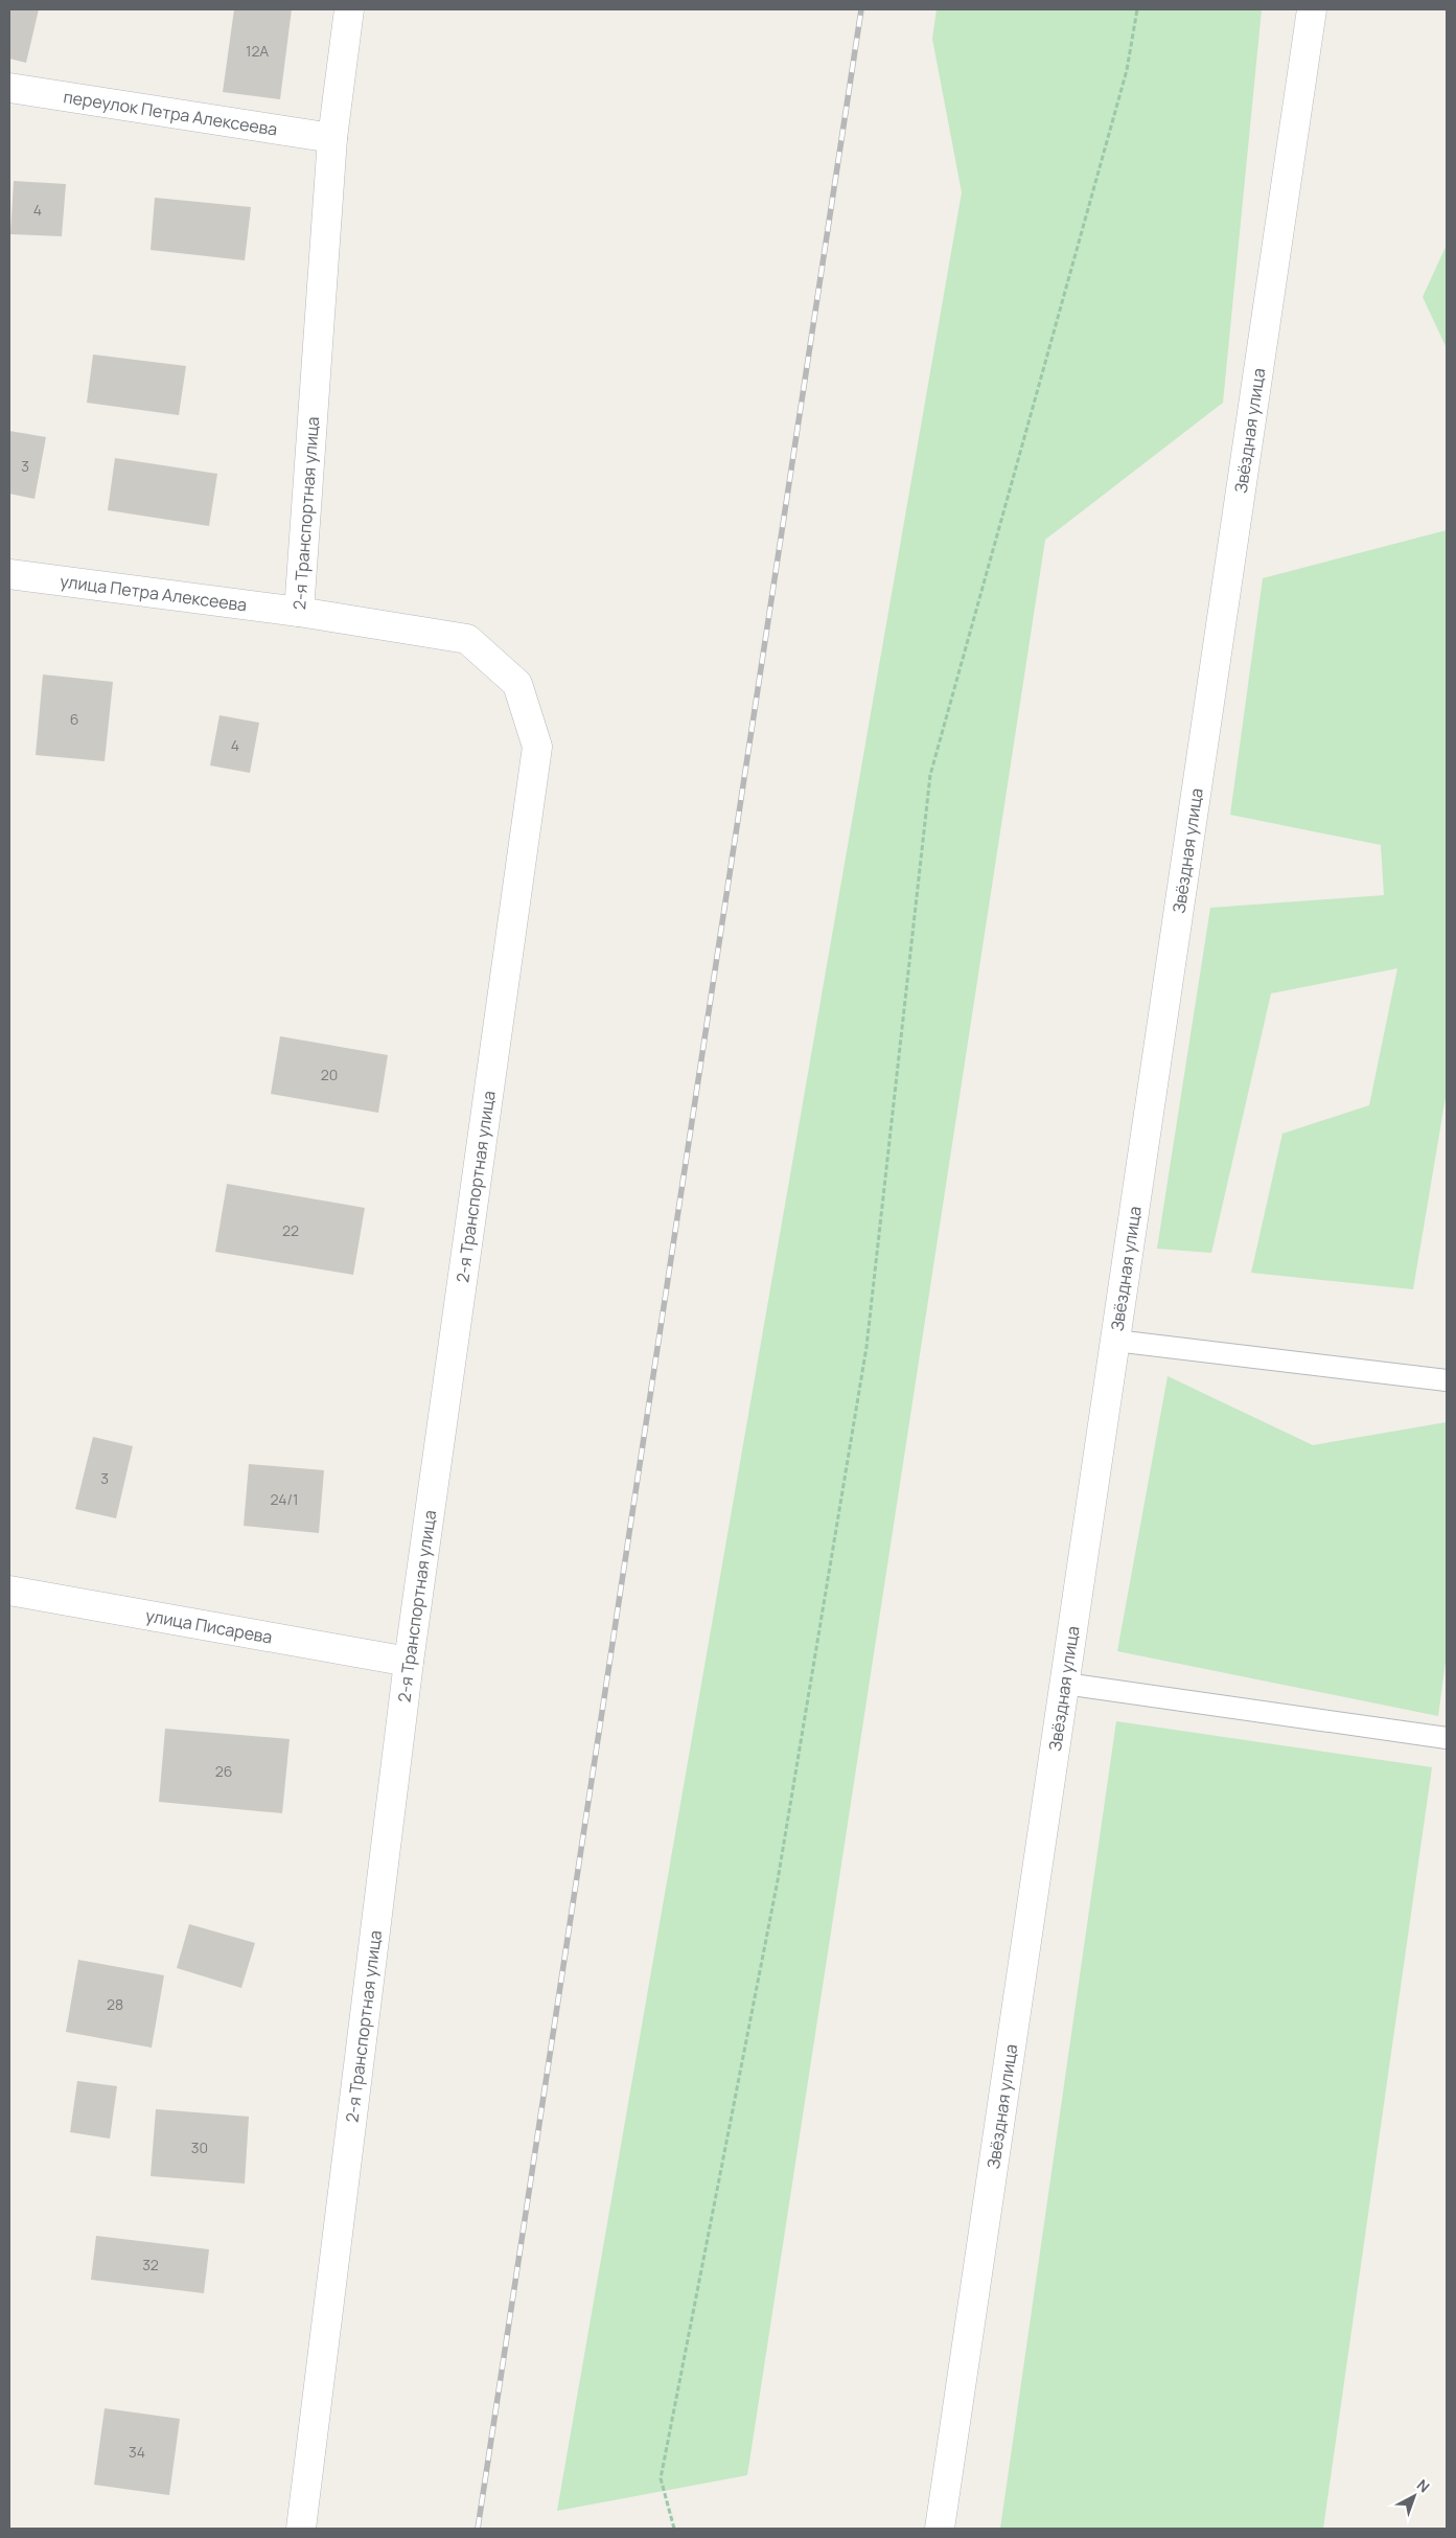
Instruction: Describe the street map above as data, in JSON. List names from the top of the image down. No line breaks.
{"streets":{"street":["переулок Петра Алексеева","Звёздная улица","2-я Транспортная улица","улица Петра Алексеева","улица Писарева"]},"crossings":[["переулок Петра Алексеева","2-я Транспортная улица"],["2-я Транспортная улица","улица Петра Алексеева"],["2-я Транспортная улица","улица Писарева"]],"house_numbers":["12А","4","3","6","4","20","22","3","24/1","26","28","30","32","34"],"north":"top right"}
